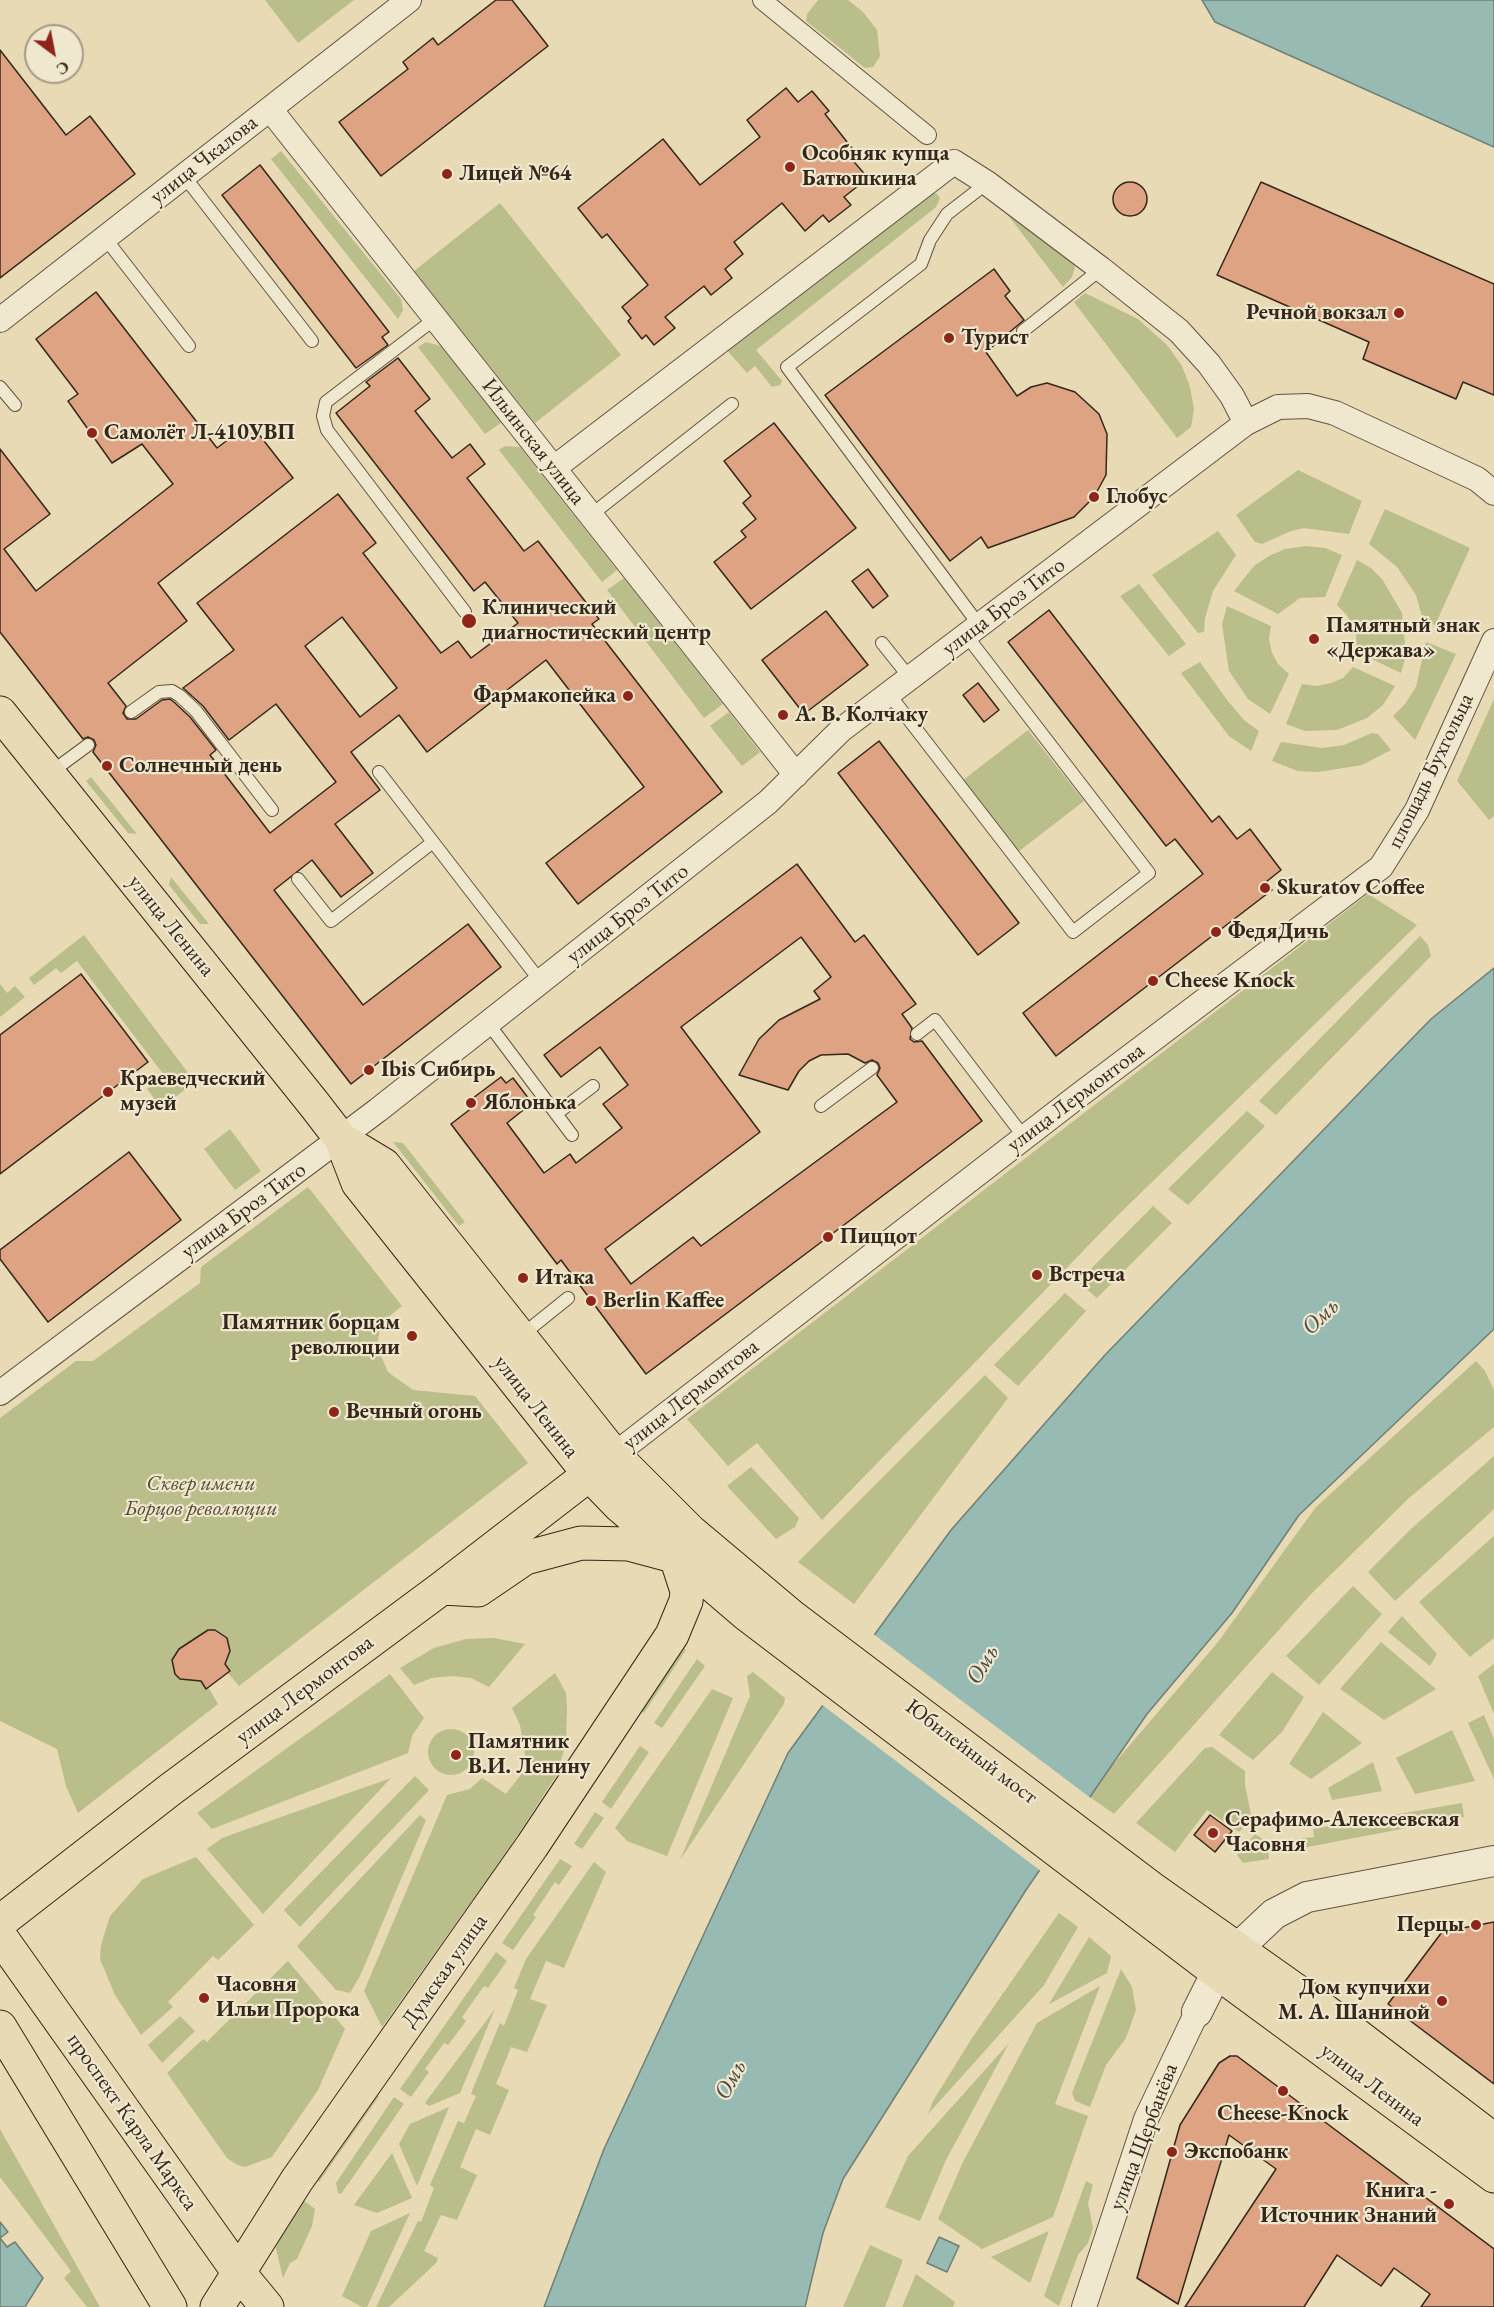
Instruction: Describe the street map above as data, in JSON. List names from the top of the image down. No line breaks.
{"streets":{"main road":["улица Ленина","улица Лермонтова","Юбилейный мост","Думская улица","проспект Карла Маркса"],"street":["улица Чкалова","Ильинская улица","улица Броз Тито","площадь Бухгольца","улица Щербанёва"]},"crossings":[["улица Чкалова","Ильинская улица"],["Ильинская улица","улица Броз Тито"],["улица Броз Тито","улица Ленина"],["площадь Бухгольца","улица Лермонтова"],["улица Ленина","улица Лермонтова"],["улица Ленина","Юбилейный мост"],["улица Ленина","улица Щербанёва"],["Думская улица","проспект Карла Маркса"]],"water":["Омь"],"parks":["Сквер имени Борцов революции"],"places":["Особняк купца Батюшкина","Лицей №64","Речной вокзал","Турист","Самолёт Л-410УВП","Глобус","Клинический диагностический центр","Памятный знак «Держава»","Фармакопейка","А. В. Колчаку","Солнечный день","Skuratov Coffee","ФедяДичь","Cheese Knock","Ibis Сибирь","Краеведческий музей","Яблонька","Пиццот","Встреча","Итака","Berlin Kaffee","Памятник борцам революции","Вечный огонь","Памятник В.И. Ленину","Серафимо-Алексеевская Часовня","Перцы","Часовня Ильи Пророка","Дом купчихи М. А. Шаниной","Cheese-Knock","Экспобанк","Книга - Источник Знаний"],"north":"bottom right"}
